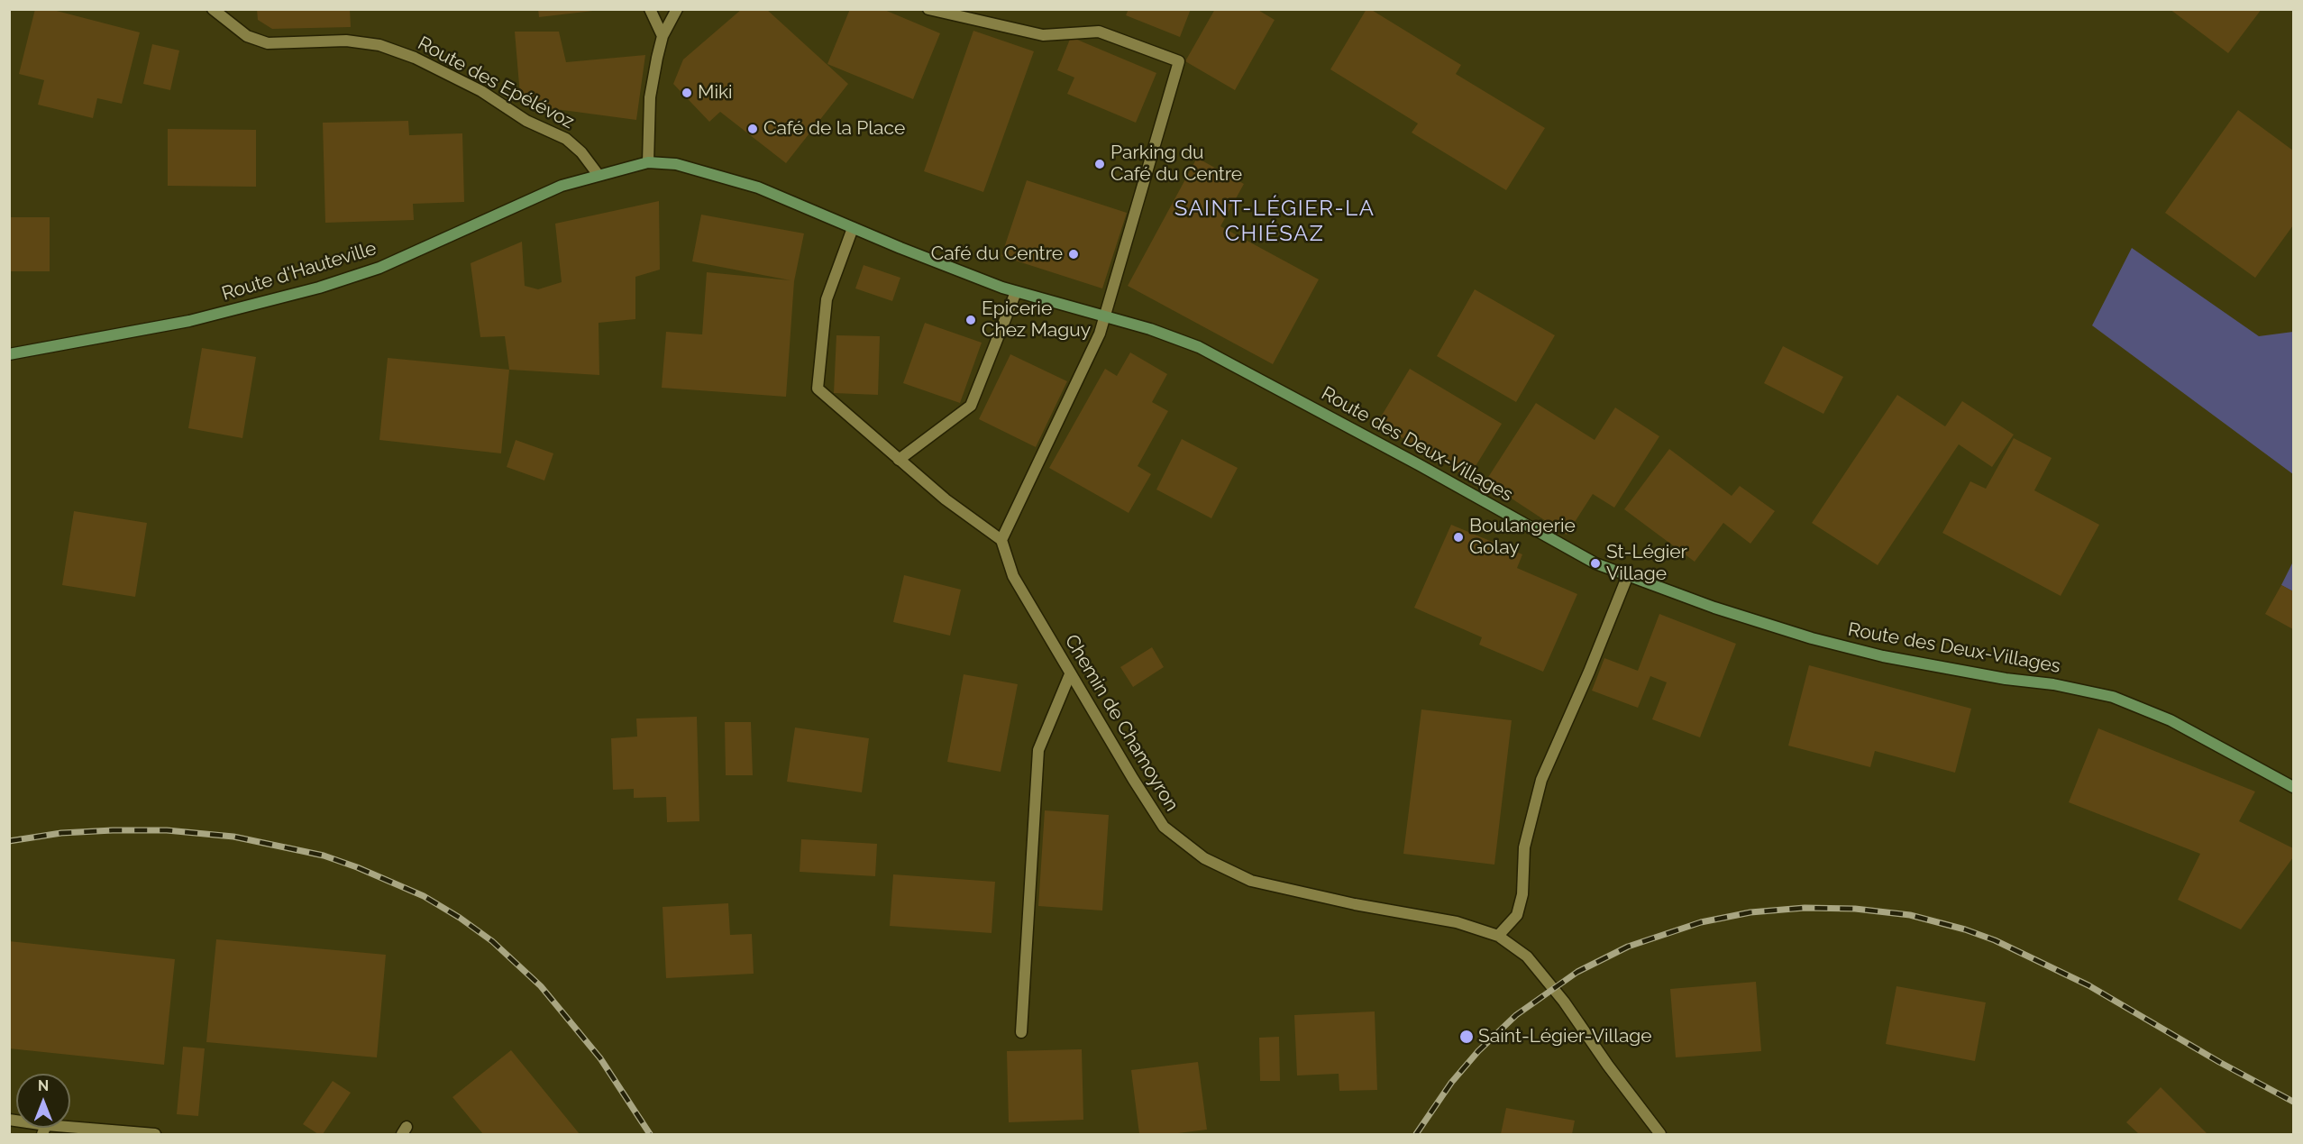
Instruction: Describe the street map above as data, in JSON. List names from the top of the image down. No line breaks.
{"streets":{"main road":["Route d'Hauteville","Route des Deux-Villages"],"street":["Route des Epélévoz","Chemin de Chamoyron"]},"crossings":[["Route des Epélévoz","Route d'Hauteville"],["Route d'Hauteville","Route des Deux-Villages"]],"districts":["SAINT-LÉGIER-LA CHIÉSAZ"],"places":["Miki","Café de la Place","Parking du Café du Centre","Café du Centre","Epicerie Chez Maguy","Boulangerie Golay","St-Légier Village","Saint-Légier-Village"],"north":"top"}
